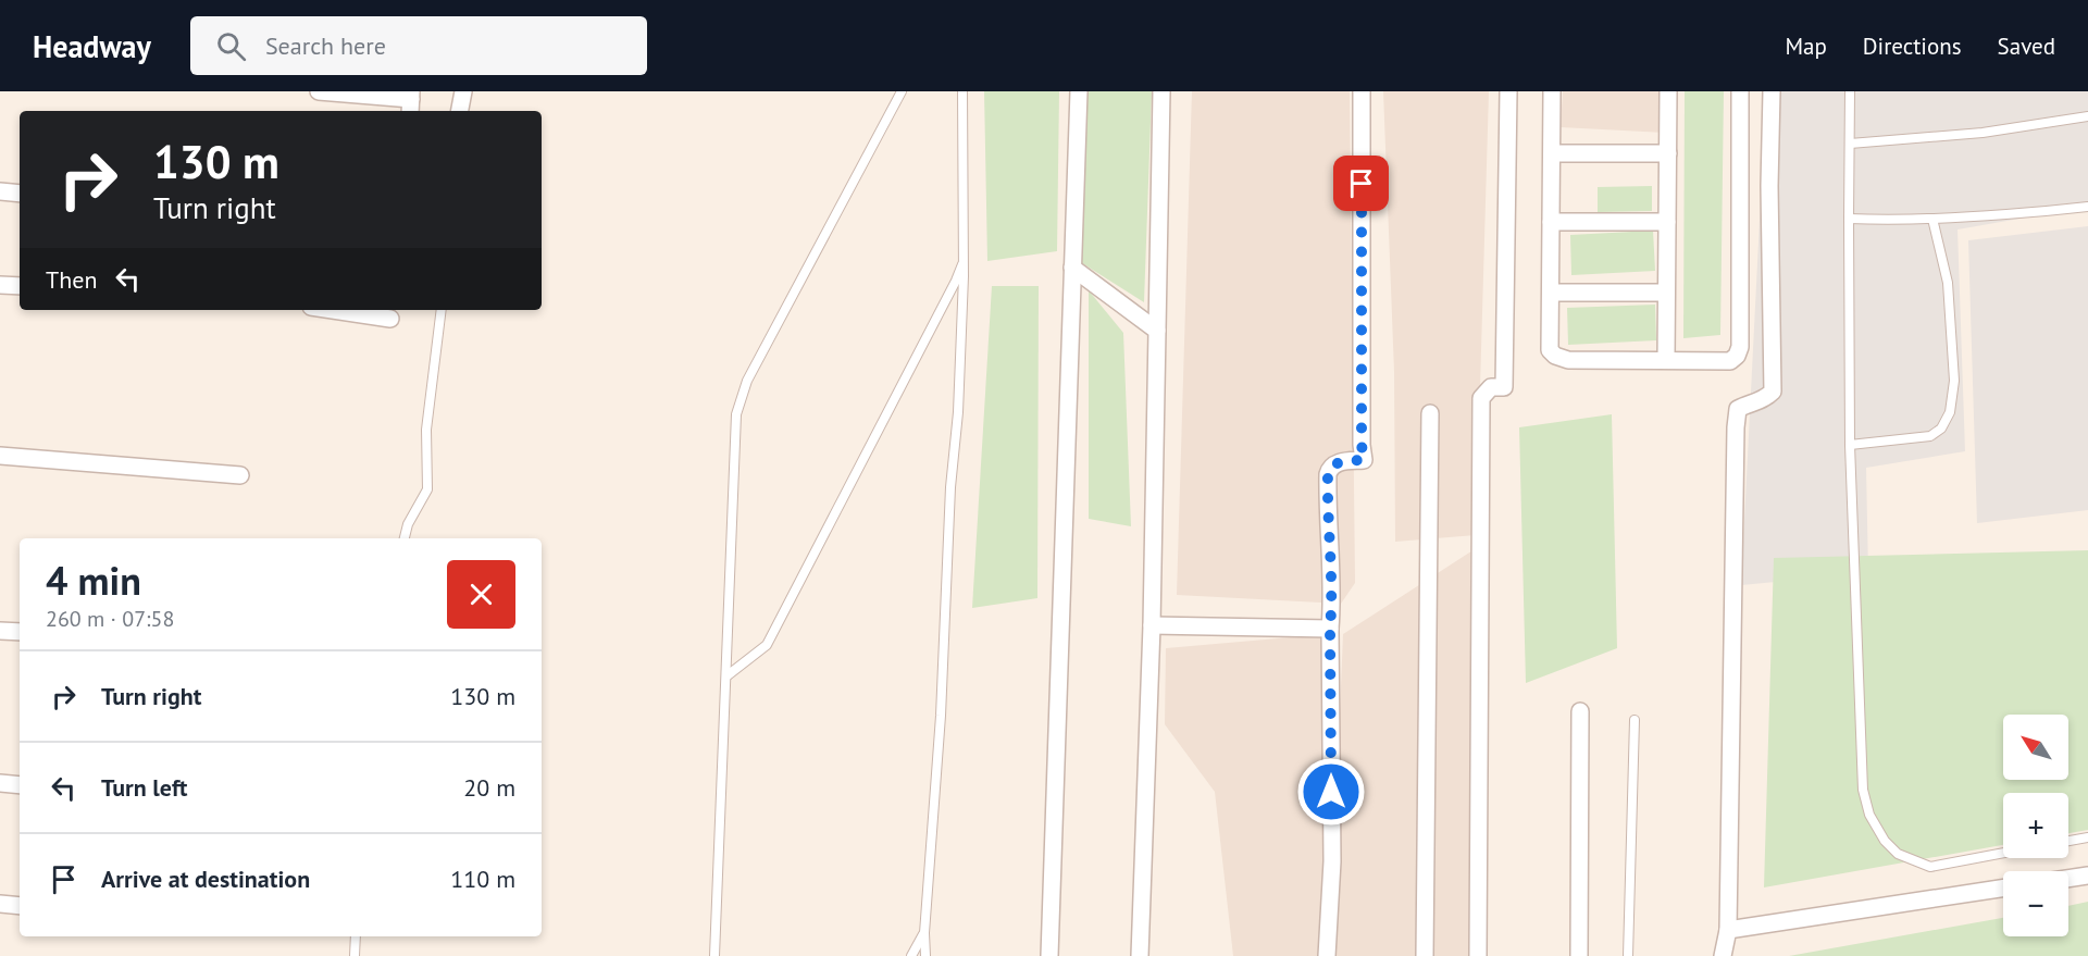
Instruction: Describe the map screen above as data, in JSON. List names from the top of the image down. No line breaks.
{"north":"top left","page":{"header":"Headway","search":"Search here","nav":["Map","Directions","Saved"],"turn":["130 m","Turn right"],"then":"Then","heading":["4 min","260 m · 07:58"],"list":[{"name":"Turn right","value":"130 m"},{"name":"Turn left","value":"20 m"},{"name":"Arrive at destination","value":"110 m"}],"map_buttons":["+","−"]}}
